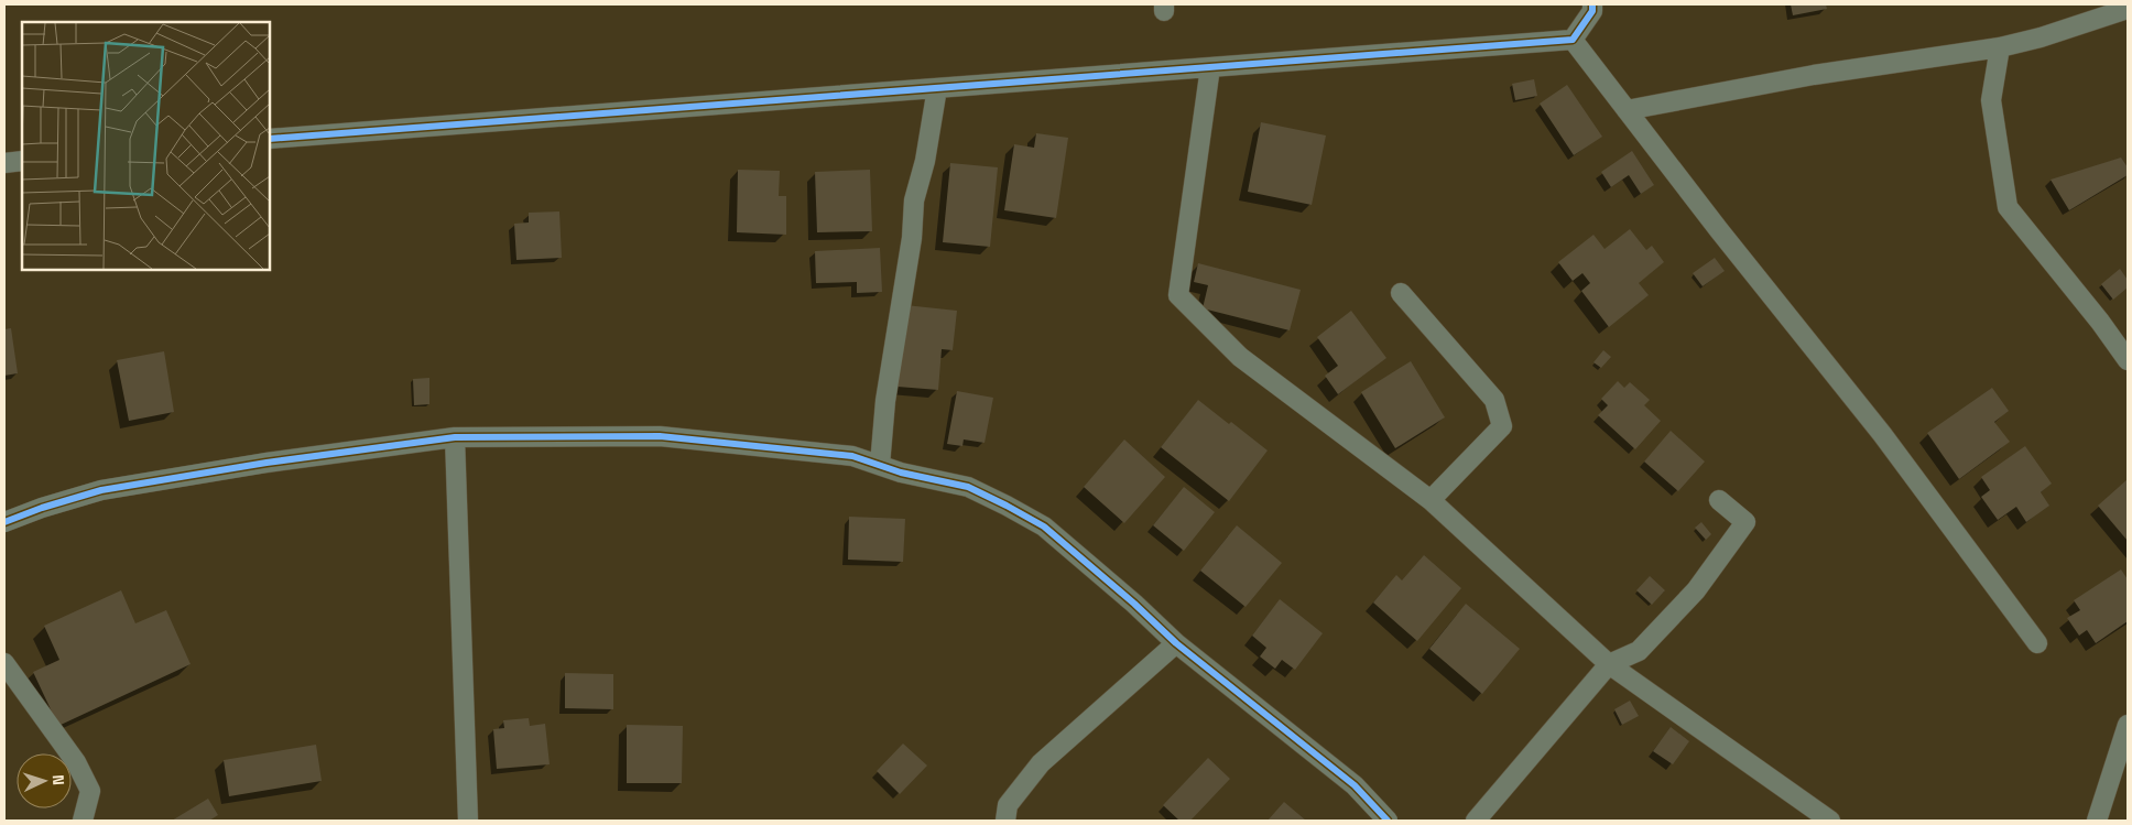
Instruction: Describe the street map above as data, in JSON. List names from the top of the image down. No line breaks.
{"north":"right"}
